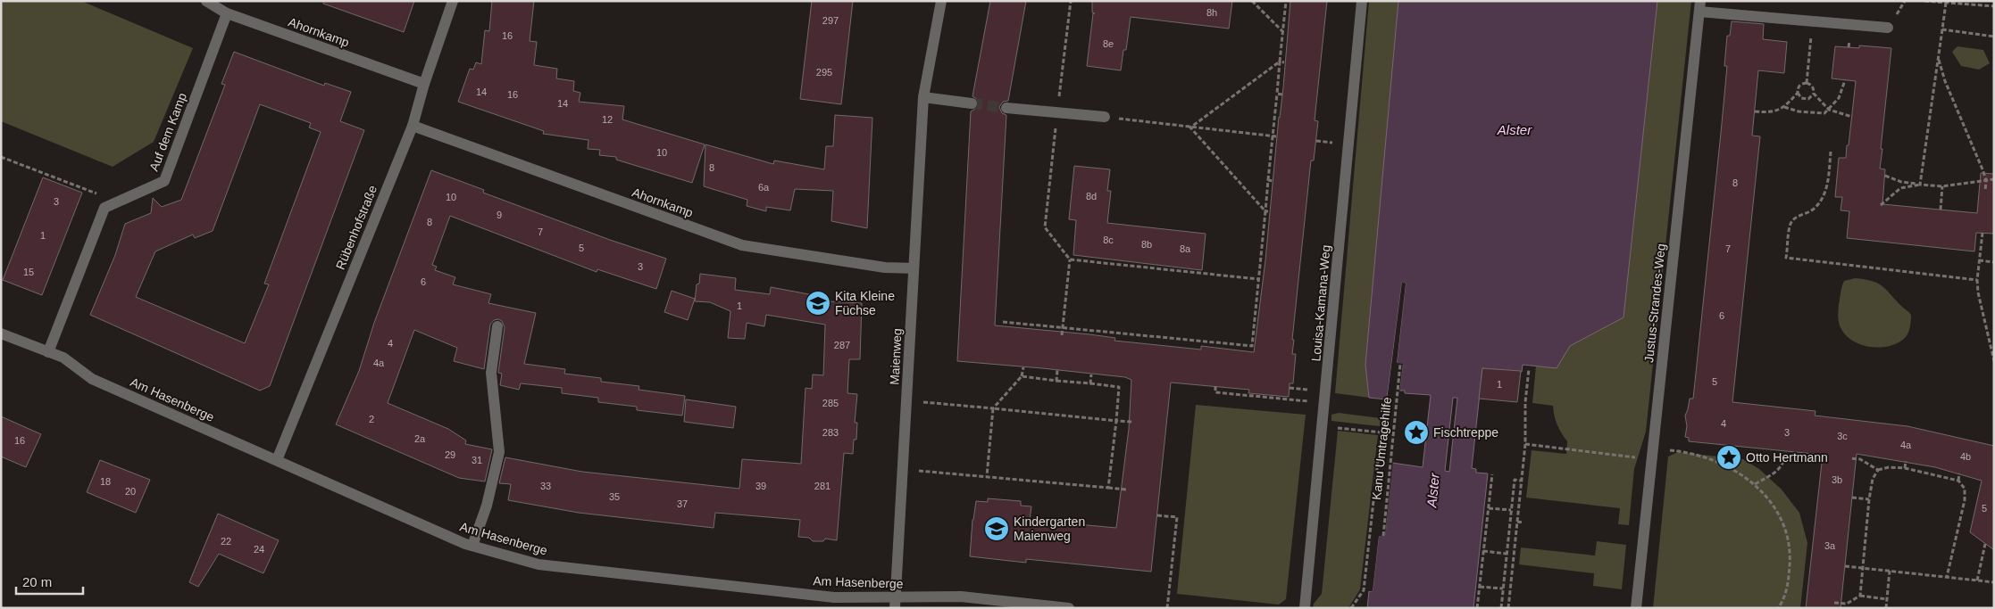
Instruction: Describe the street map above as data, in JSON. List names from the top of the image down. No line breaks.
{"streets":{"street":["Ahornkamp","Auf dem Kamp","Rübenhofstraße","Louisa-Kamana-Weg","Justus-Strandes-Weg","Maienweg","Am Hasenberge"],"path":["Kanu Umtragehilfe"]},"crossings":[["Ahornkamp","Auf dem Kamp"],["Ahornkamp","Rübenhofstraße"],["Ahornkamp","Maienweg"],["Auf dem Kamp","Am Hasenberge"],["Rübenhofstraße","Am Hasenberge"],["Maienweg","Am Hasenberge"]],"water":["Alster"],"places":{"school or university":["Kita Kleine Füchse","Kindergarten Maienweg"],"place":["Fischtreppe","Otto Hertmann"]},"house_numbers":["8h","297","16","8e","295","14","16","14","12","10","8","8","6a","8d","10","3","9","8","7","1","8c","8b","5","8a","7","3","15","6","1","6","4","287","4a","5","1","285","2","4","283","3","3c","2a","16","4a","29","4b","31","3b","18","33","39","281","20","35","37","5","22","3a","24"],"scale_bar":"20 m"}
